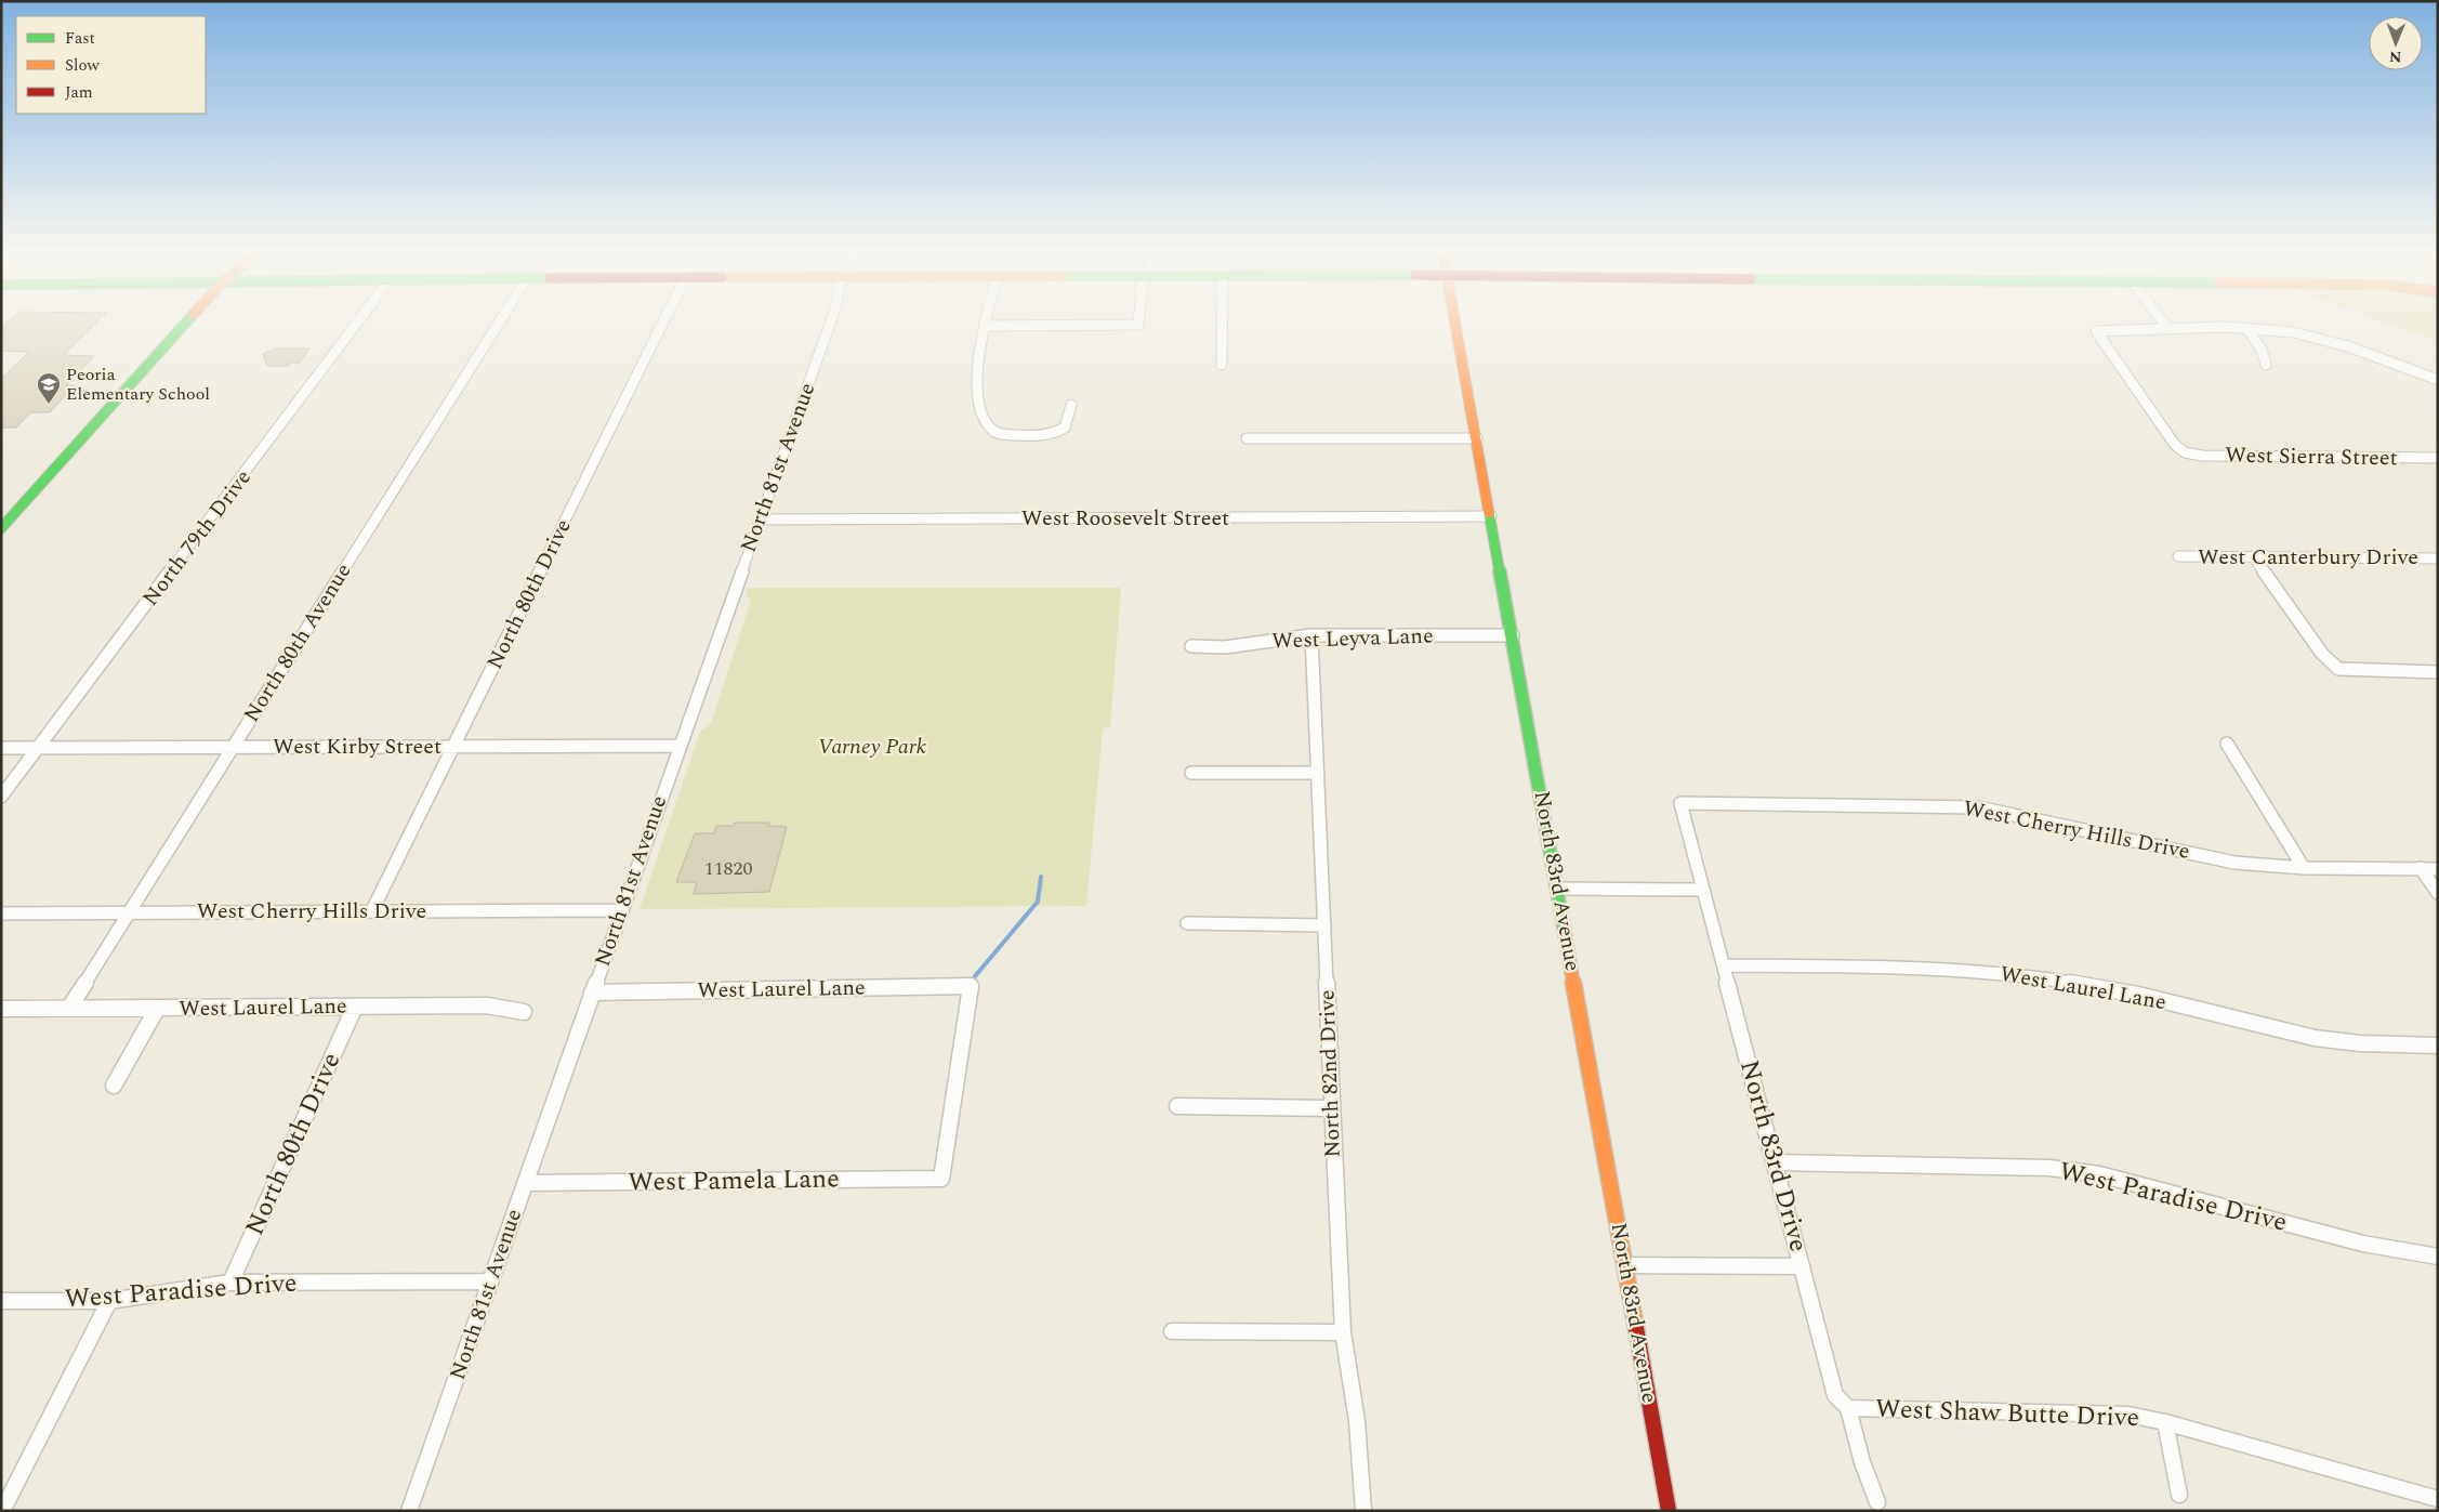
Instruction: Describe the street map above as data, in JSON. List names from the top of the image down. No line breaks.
{"streets":{"street":["West Sierra Street","North 81st Avenue","West Roosevelt Street","North 79th Drive","West Canterbury Drive","North 80th Drive","West Leyva Lane","North 80th Avenue","West Kirby Street","West Cherry Hills Drive","North 83rd Avenue","West Laurel Lane","North 82nd Drive","North 83rd Drive","West Pamela Lane","West Paradise Drive","West Shaw Butte Drive"]},"crossings":[["North 81st Avenue","West Roosevelt Street"],["North 81st Avenue","West Kirby Street"],["North 81st Avenue","West Cherry Hills Drive"],["North 81st Avenue","West Laurel Lane"],["North 81st Avenue","West Pamela Lane"],["North 81st Avenue","West Paradise Drive"],["West Roosevelt Street","North 83rd Avenue"],["North 79th Drive","West Kirby Street"],["North 80th Drive","West Kirby Street"],["North 80th Drive","West Cherry Hills Drive"],["North 80th Drive","West Laurel Lane"],["North 80th Drive","West Paradise Drive"],["West Leyva Lane","North 83rd Avenue"],["West Leyva Lane","North 82nd Drive"],["North 80th Avenue","West Kirby Street"],["North 80th Avenue","West Cherry Hills Drive"],["North 80th Avenue","West Laurel Lane"],["West Cherry Hills Drive","North 83rd Drive"],["West Laurel Lane","North 83rd Drive"],["West Laurel Lane","West Pamela Lane"],["North 83rd Drive","West Paradise Drive"],["North 83rd Drive","West Shaw Butte Drive"]],"parks":["Varney Park"],"places":{"school or university":["Peoria Elementary School"]},"house_numbers":["11820"],"legend":["Fast","Slow","Jam"],"north":"bottom"}
